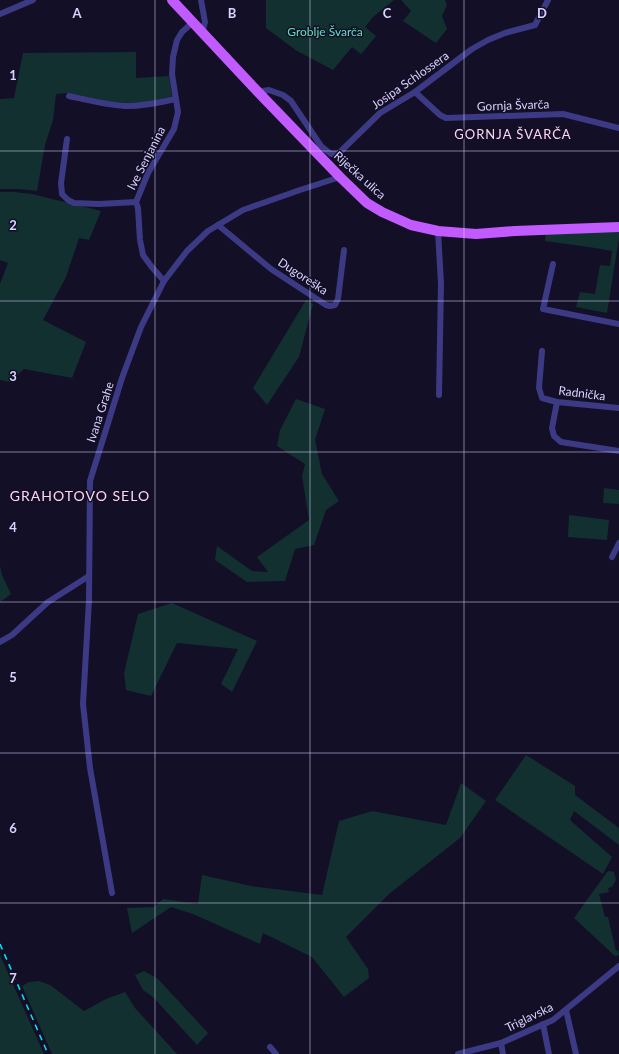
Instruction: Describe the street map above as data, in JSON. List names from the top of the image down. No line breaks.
{"streets":{"main road":["Riječka ulica"],"street":["Josipa Schlossera","Gornja Švarča","Ive Senjanina","Dugoreška","Radnička","Ivana Grahe","Triglavska"]},"crossings":[["Josipa Schlossera","Gornja Švarča"],["Josipa Schlossera","Riječka ulica"],["Ive Senjanina","Riječka ulica"],["Ive Senjanina","Ivana Grahe"],["Riječka ulica","Ivana Grahe"],["Dugoreška","Ivana Grahe"]],"districts":["GORNJA ŠVARČA","GRAHOTOVO SELO"],"parks":["Groblje Švarča"],"grid":{"columns":["A","B","C","D"],"rows":["1","2","3","4","5","6","7"]}}
